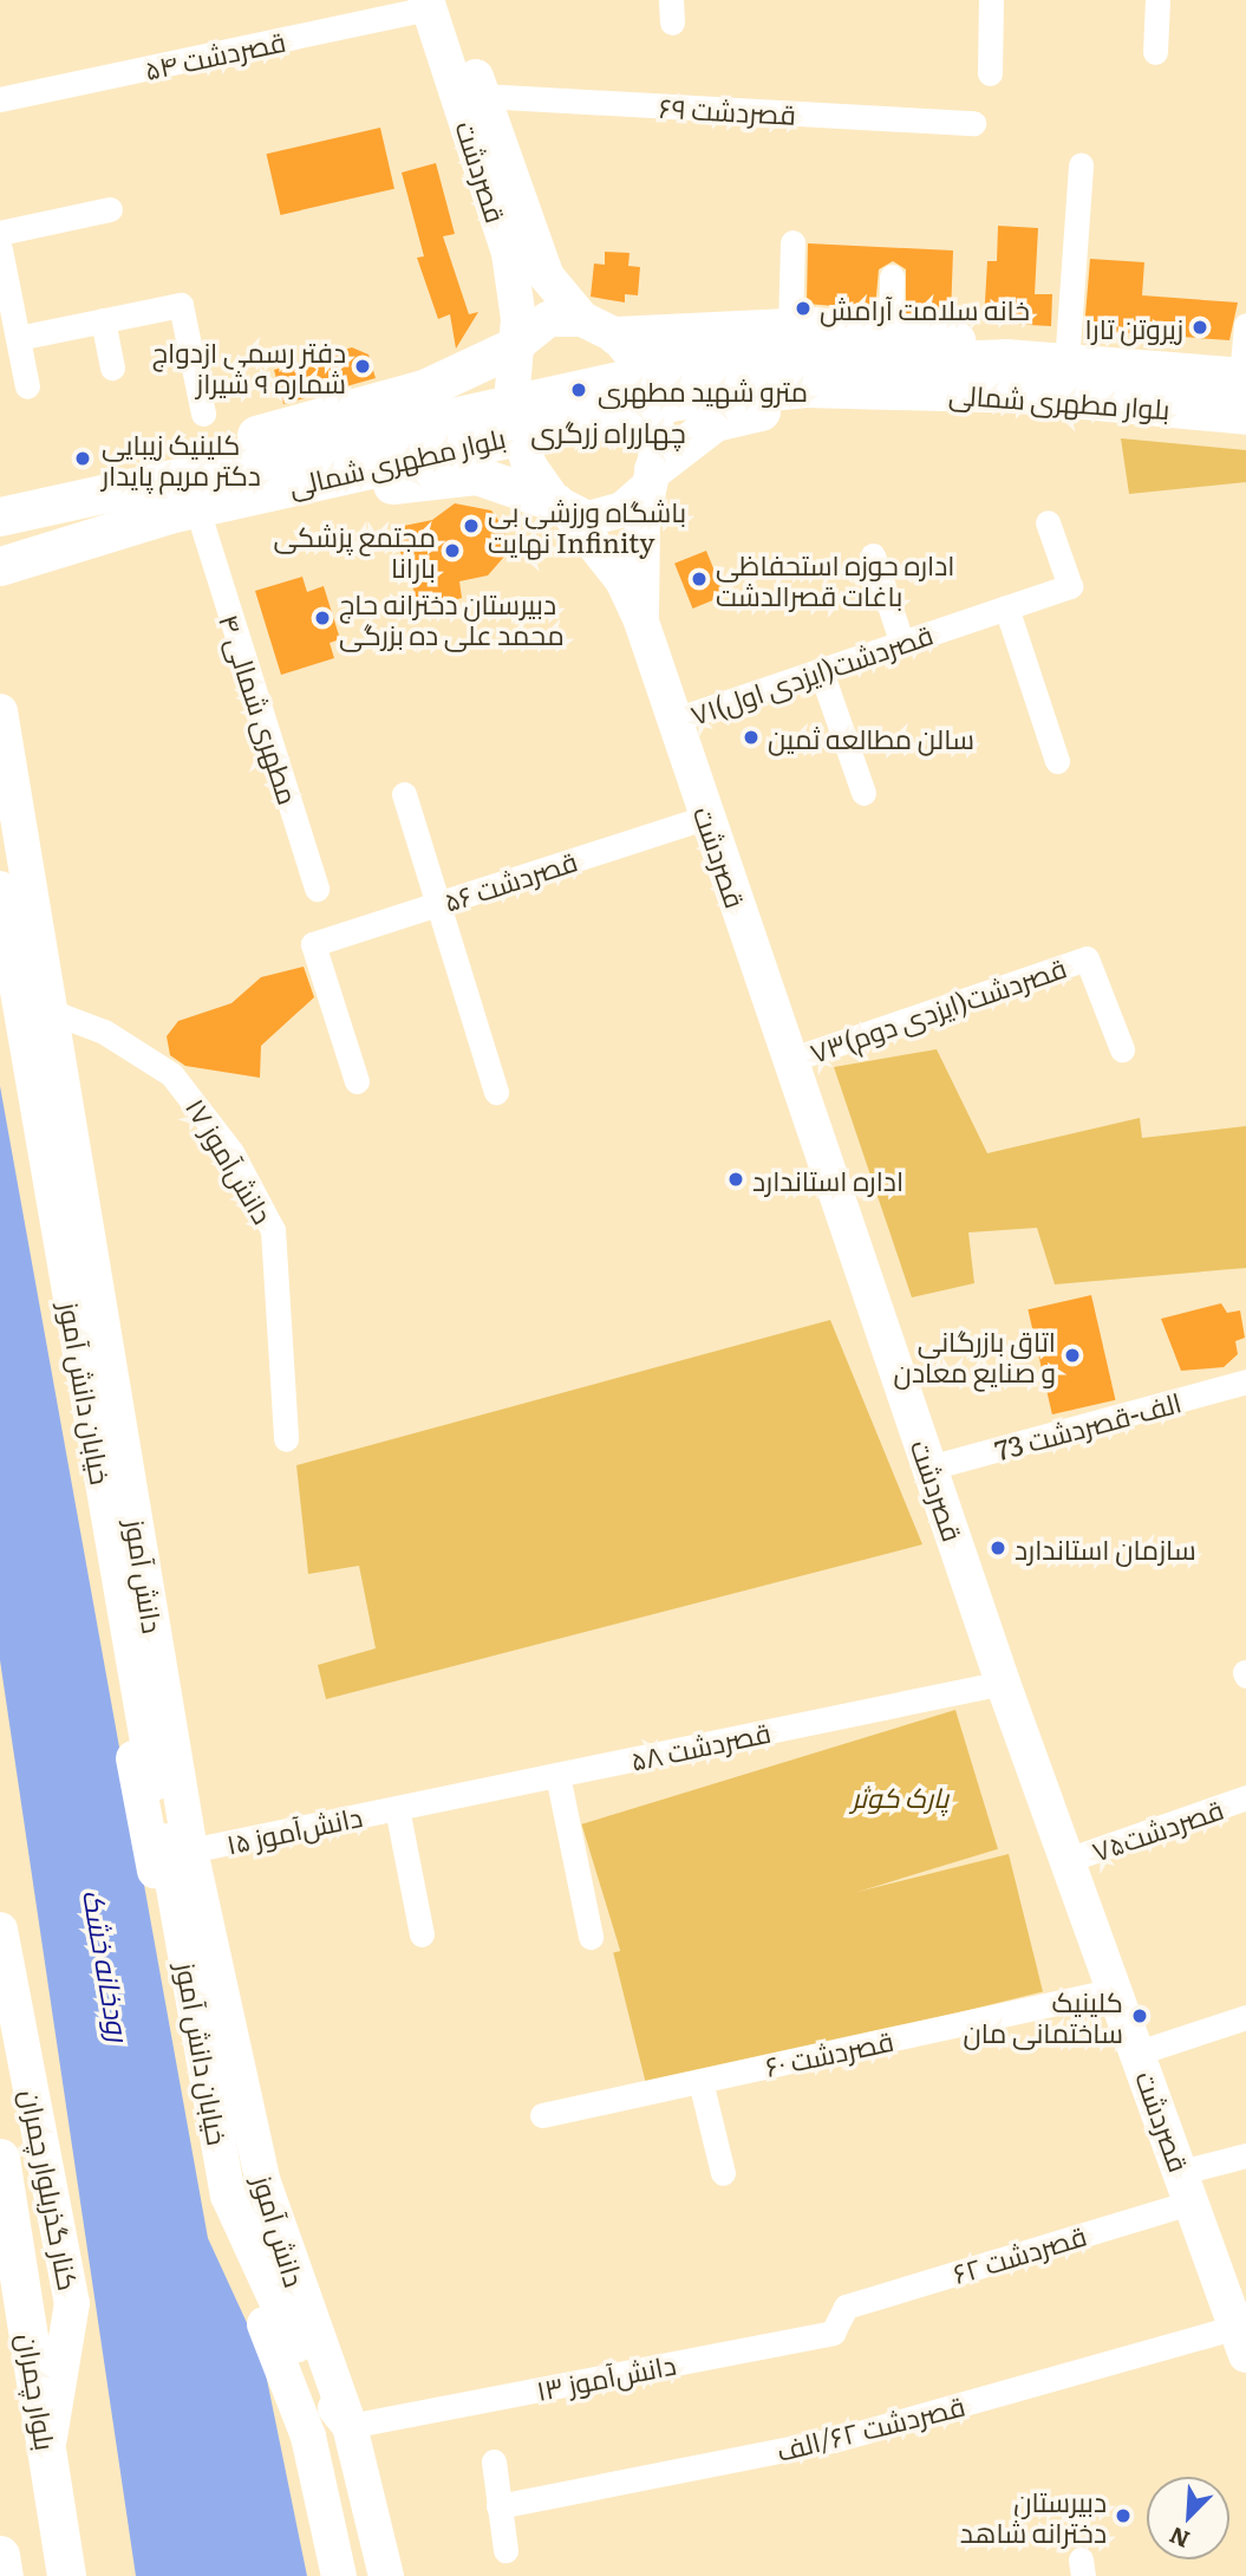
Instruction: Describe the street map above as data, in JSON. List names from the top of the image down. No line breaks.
{"streets":{"main road":["قصردشت","بلوار مطهرى شمالى","خیابان دانش آموز","دانش آموز","کنار گذربلوار چمران","بلوار چمران"],"street":["۵۴ قصردشت","۶۹ قصردشت","۷۱قصردشت(ایزدی اول)","۴ مطهری شمالی","۵۶ قصردشت","۷۳قصردشت(ایزدی دوم)","دانش‌آموز ۱۷","73 الف-قصردشت","قصردشت ۵۸","دانش‌آموز ۱۵","قصردشت۷۵","۶۰ قصردشت","قصردشت ۶۲","دانش‌آموز ۱۳","قصردشت ۶۲/الف"]},"crossings":[["۵۴ قصردشت","قصردشت"],["۶۹ قصردشت","قصردشت"],["قصردشت","۷۱قصردشت(ایزدی اول)"],["قصردشت","۵۶ قصردشت"],["قصردشت","۷۳قصردشت(ایزدی دوم)"],["قصردشت","73 الف-قصردشت"],["قصردشت","قصردشت ۵۸"],["قصردشت","قصردشت۷۵"],["قصردشت","۶۰ قصردشت"],["قصردشت","قصردشت ۶۲"],["قصردشت","قصردشت ۶۲/الف"],["دانش‌آموز ۱۷","دانش آموز"],["خیابان دانش آموز","دانش آموز"],["دانش آموز","دانش‌آموز ۱۵"],["دانش آموز","دانش‌آموز ۱۳"],["قصردشت ۵۸","دانش‌آموز ۱۵"],["کنار گذربلوار چمران","بلوار چمران"],["قصردشت ۶۲","دانش‌آموز ۱۳"]],"districts":["چهارراه زرگری"],"water":["رودخانه خشک"],"parks":["پارک کوثر"],"places":["خانه سلامت آرامش","زیروتن تارا","دفتر رسمی ازدواج شماره ۹ شیراز","مترو شهید مطهری","کلینیک زیبایی دکتر مریم پایدار","باشگاه ورزشی بی نهایت Infinity","مجتمع پزشکی بارانا","اداره حوزه استحفاظی باغات قصرالدشت","دبیرستان دخترانه حاج محمد علی ده بزرگی","سالن مطالعه ثمین","اداره استاندارد","اتاق بازرگانی و صنایع معادن","سازمان استاندارد","کلینیک ساختمانی مان","دبیرستان دخترانه شاهد"],"north":"bottom left"}
